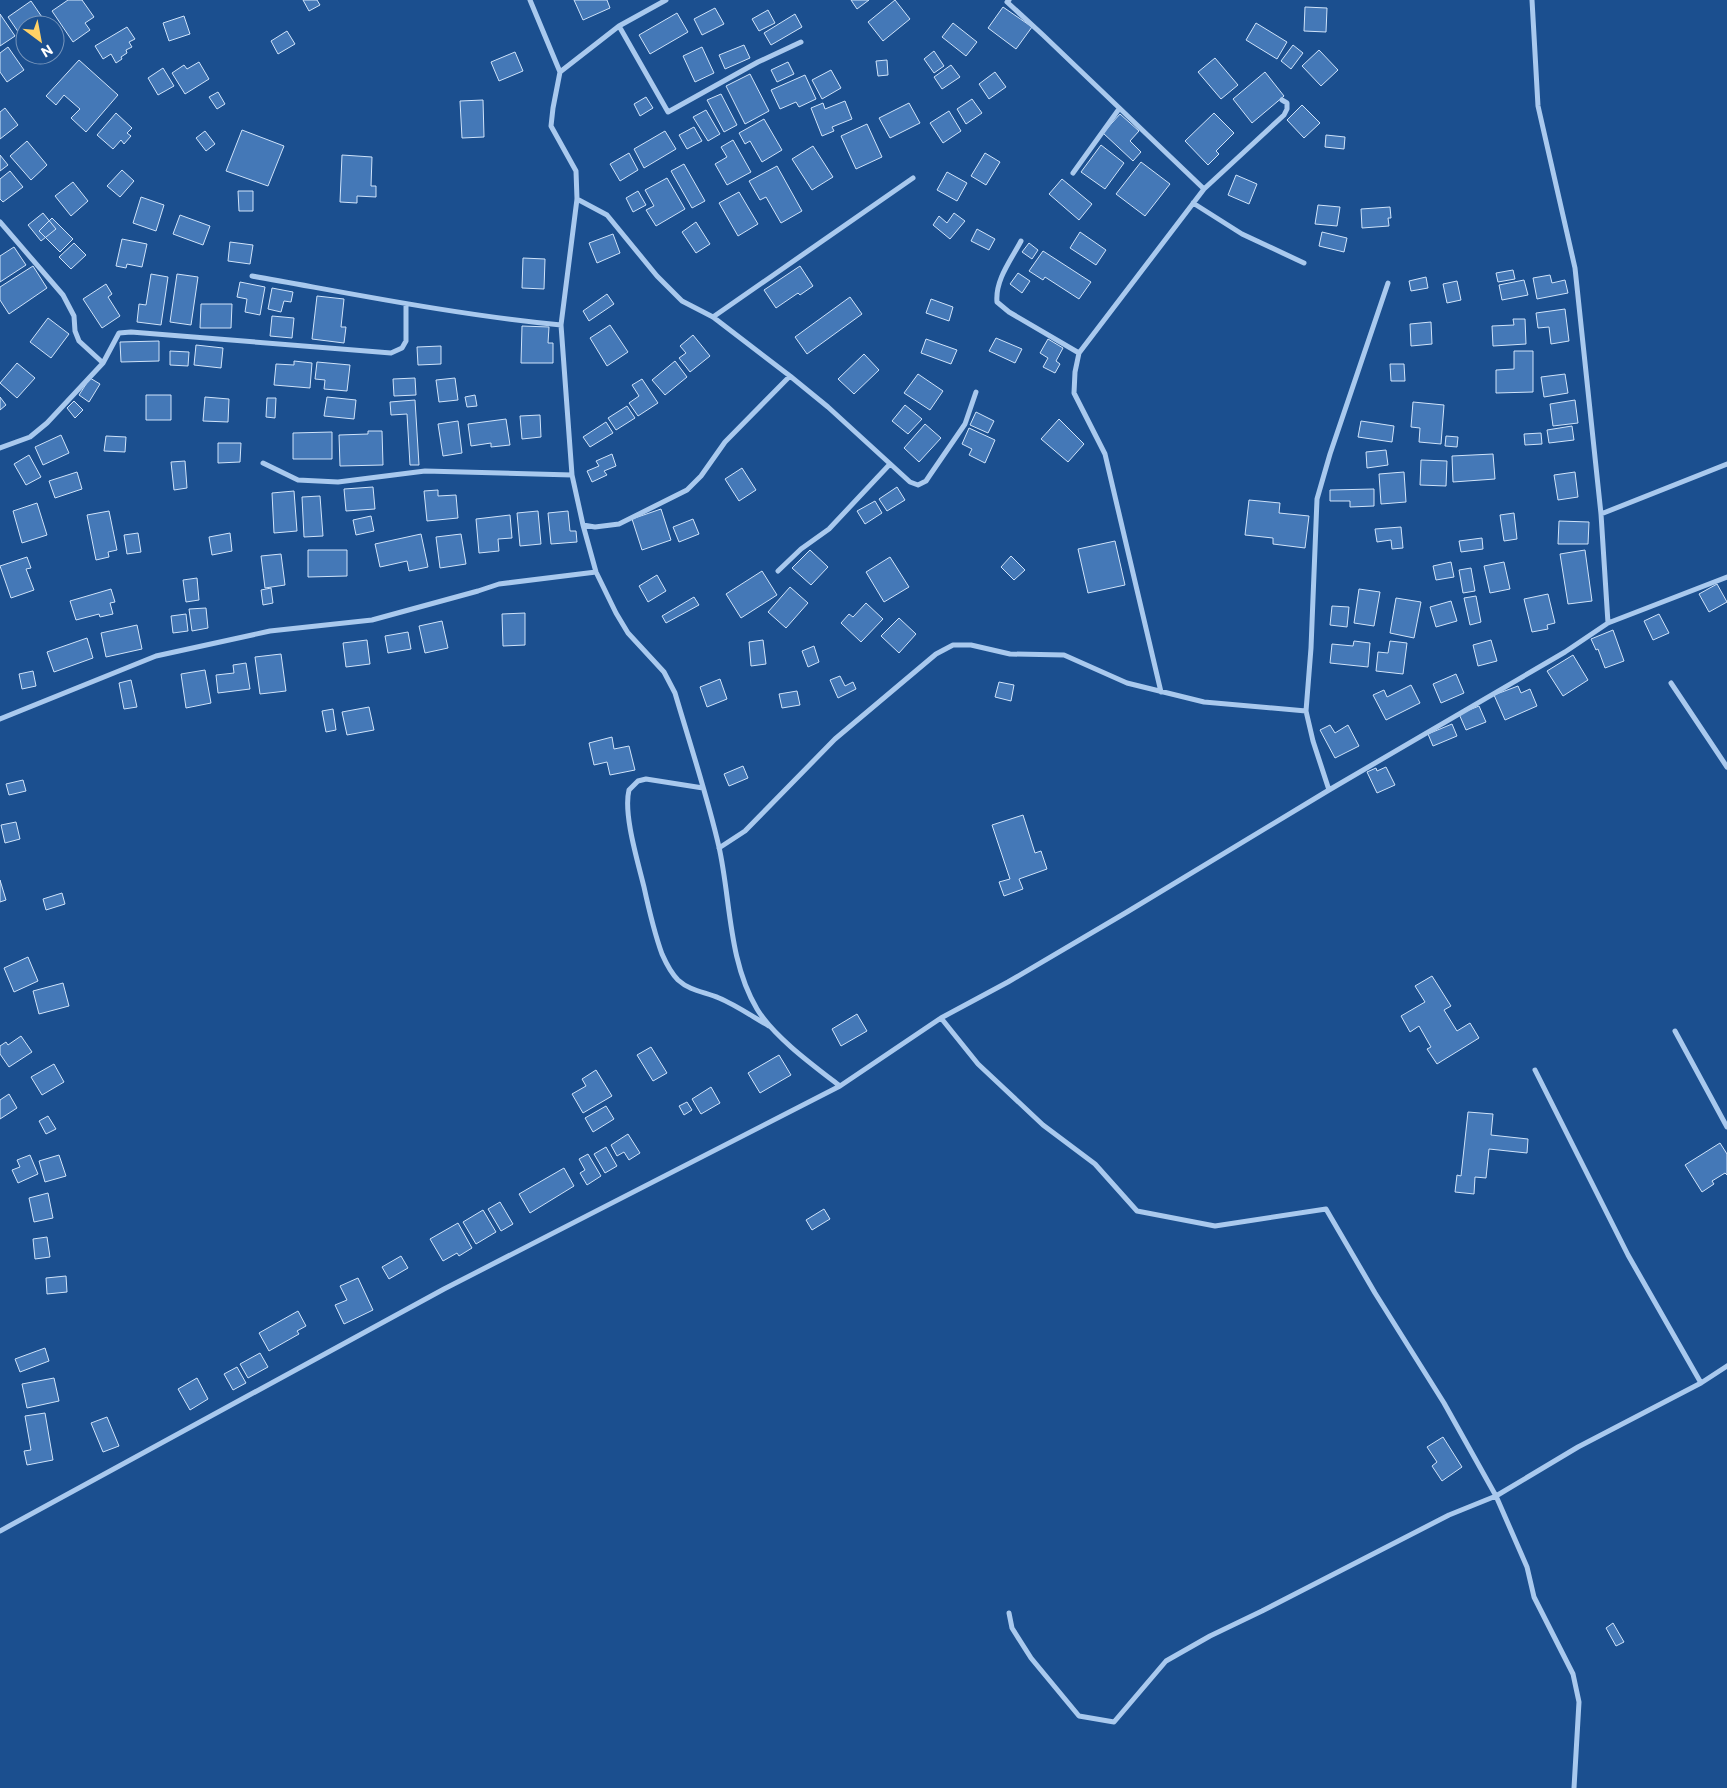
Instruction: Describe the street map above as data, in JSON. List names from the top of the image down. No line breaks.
{"north":"bottom right"}
